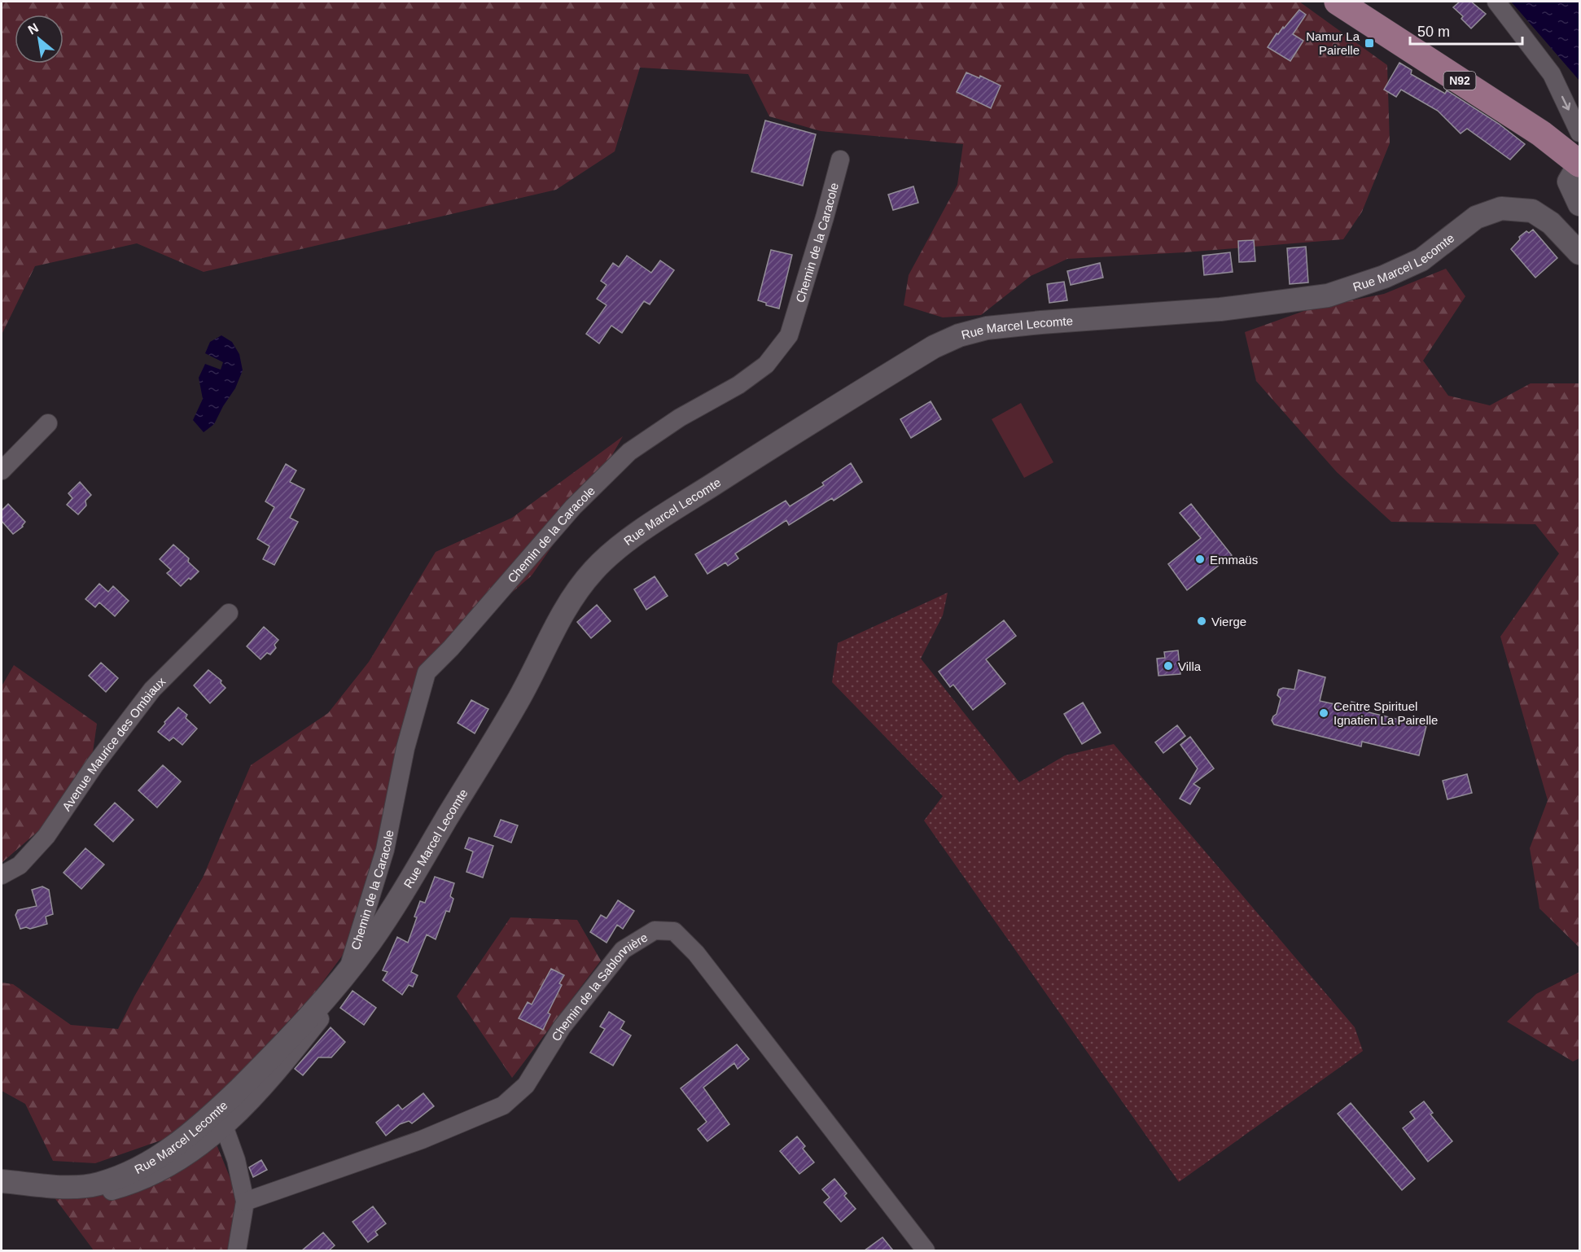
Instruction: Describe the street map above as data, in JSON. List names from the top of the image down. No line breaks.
{"streets":{"main road":["N92"],"street":["Chemin de la Caracole","Rue Marcel Lecomte","Avenue Maurice des Ombiaux","Chemin de la Sablonnière"]},"crossings":[["Chemin de la Caracole","Rue Marcel Lecomte"]],"places":{"transit":["Namur La Pairelle"],"other":["Emmaüs","Vierge","Villa","Centre Spirituel Ignatien La Pairelle"]},"scale_bar":"50 m","north":"top left"}
